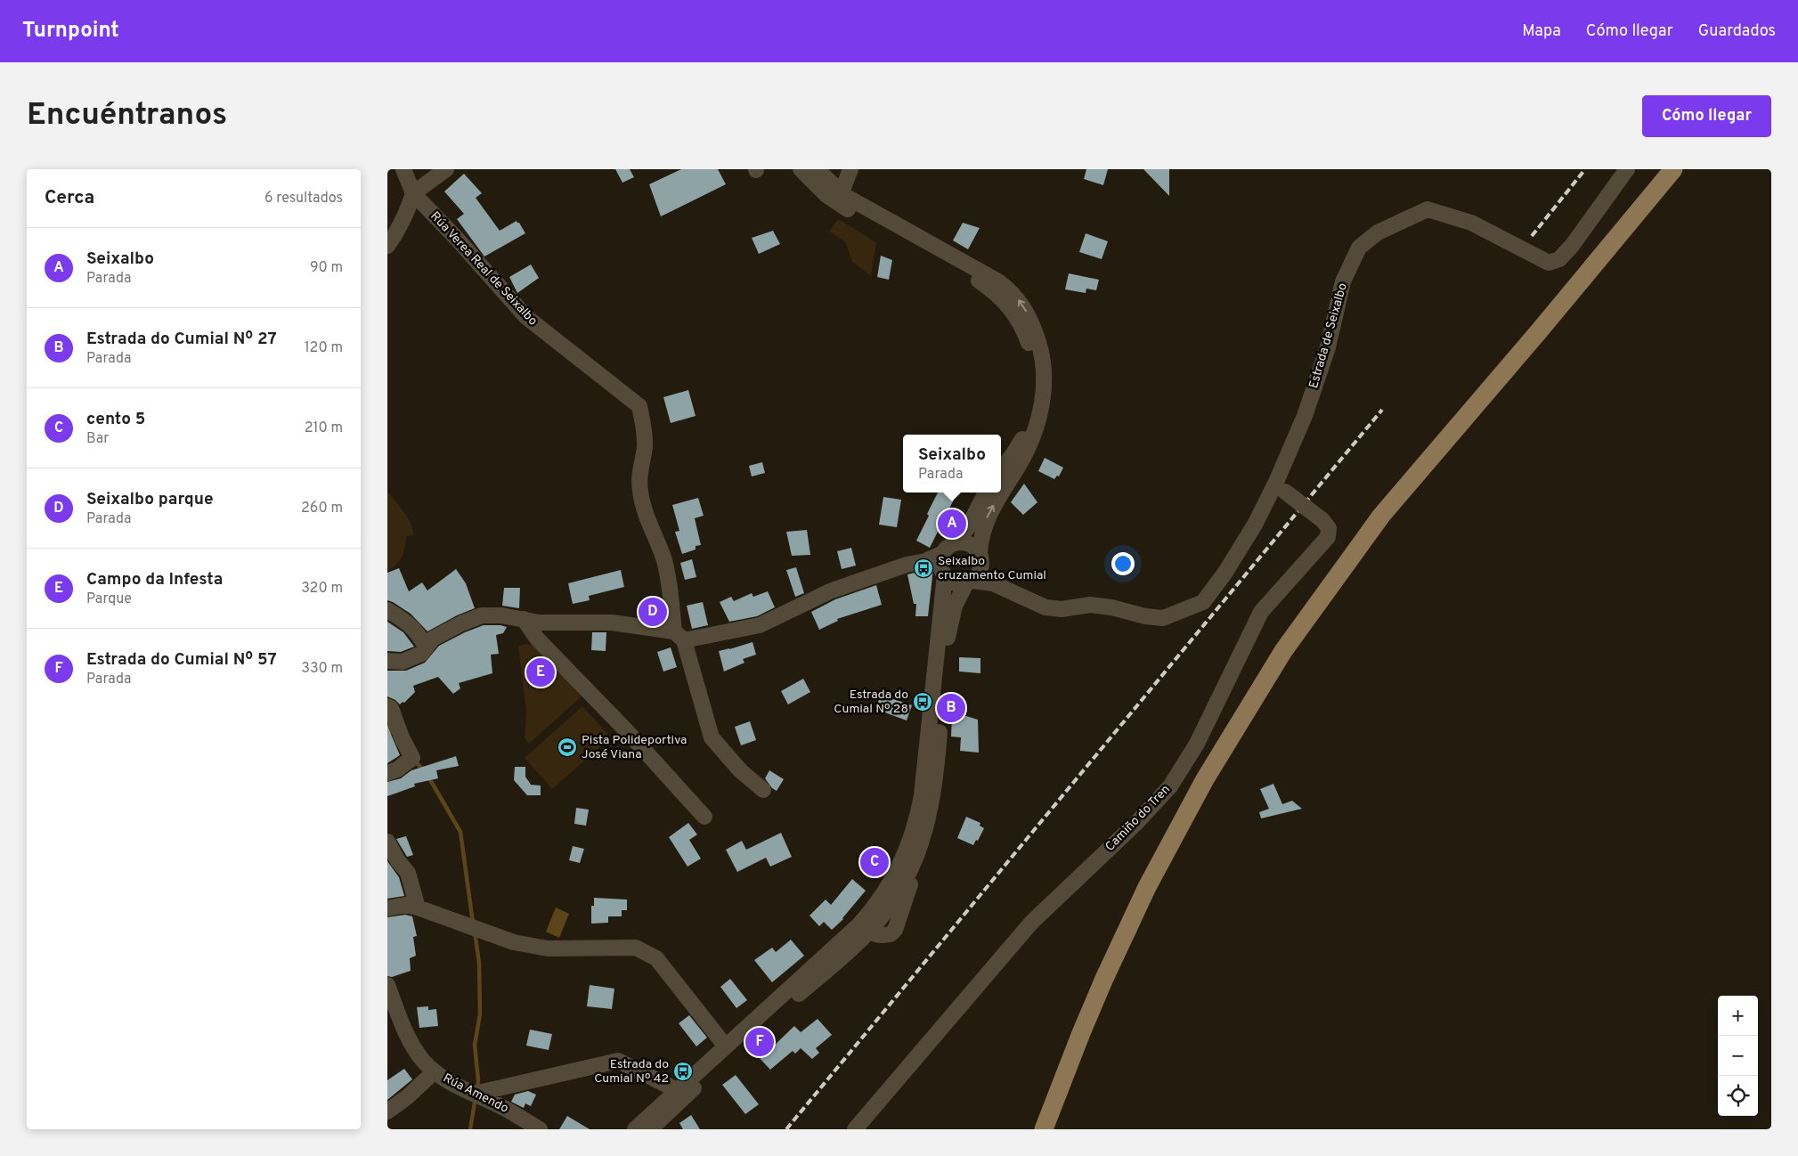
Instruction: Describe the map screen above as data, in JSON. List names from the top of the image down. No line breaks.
{"streets":{"street":["Rúa Verea Real de Seixalbo","Estrada de Seixalbo","Camiño do Tren","Rúa Amendo"]},"crossings":[["Estrada de Seixalbo","Camiño do Tren"]],"places":{"bus stop":["Seixalbo cruzamento Cumial","Estrada do Cumial Nº 28","Estrada do Cumial Nº 42"],"sports":["Pista Polideportiva José Viana"]},"page":{"header":"Turnpoint","nav":["Mapa","Cómo llegar","Guardados"],"buttons":"Cómo llegar","title":"Encuéntranos","heading":["Cerca","6 resultados"],"list":[{"mark":"A","name":"Seixalbo","note":"Parada","value":"90 m"},{"mark":"B","name":"Estrada do Cumial Nº 27","note":"Parada","value":"120 m"},{"mark":"C","name":"cento 5","note":"Bar","value":"210 m"},{"mark":"D","name":"Seixalbo parque","note":"Parada","value":"260 m"},{"mark":"E","name":"Campo da Infesta","note":"Parque","value":"320 m"},{"mark":"F","name":"Estrada do Cumial Nº 57","note":"Parada","value":"330 m"}],"popup":["Seixalbo","Parada"],"pins":["A","D","E","B","C","F"],"map_buttons":["+","−"]}}
